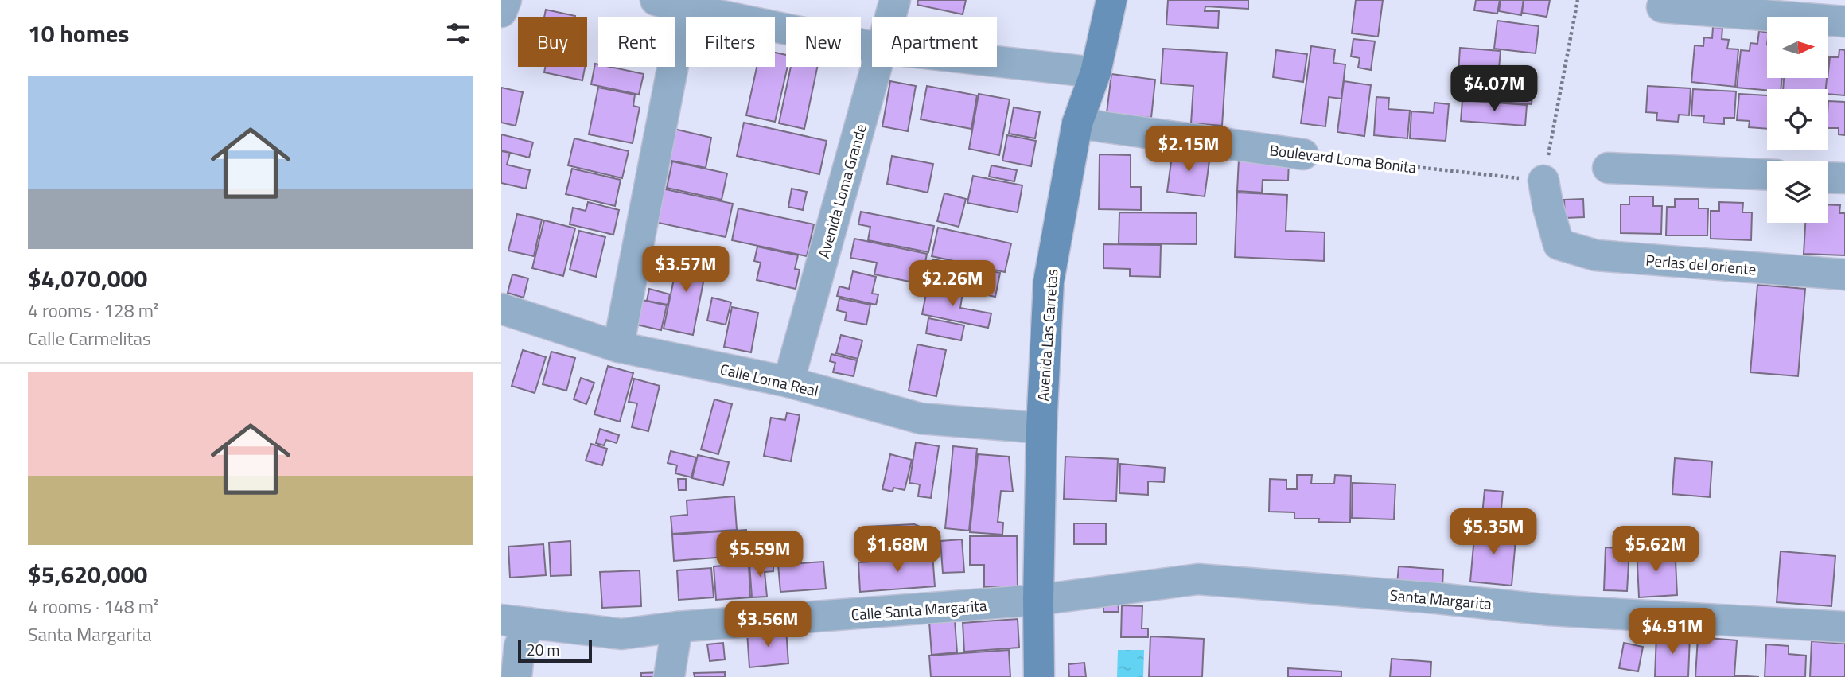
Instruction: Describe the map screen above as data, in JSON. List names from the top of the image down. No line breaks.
{"streets":{"street":["Boulevard Loma Bonita","Avenida Loma Grande","Perlas del oriente","Avenida Las Carretas","Calle Loma Real","Santa Margarita","Calle Santa Margarita"]},"crossings":[["Boulevard Loma Bonita","Perlas del oriente"],["Boulevard Loma Bonita","Avenida Las Carretas"],["Avenida Loma Grande","Calle Loma Real"],["Avenida Las Carretas","Calle Loma Real"],["Avenida Las Carretas","Santa Margarita"],["Avenida Las Carretas","Calle Santa Margarita"],["Santa Margarita","Calle Santa Margarita"]],"scale_bar":"20 m","north":"right","page":{"heading":"10 homes","chip":["Buy","Rent","Filters","New","Apartment"],"price":["$4.07M","$2.15M","$3.57M","$2.26M","$5.35M","$1.68M","$5.62M","$5.59M","$3.56M","$4.91M"],"list":[{"name":"$4,070,000","note":"4 rooms · 128 m² · Calle Carmelitas"},{"name":"$5,620,000","note":"4 rooms · 148 m² · Santa Margarita"}],"scale":"20 m"}}
